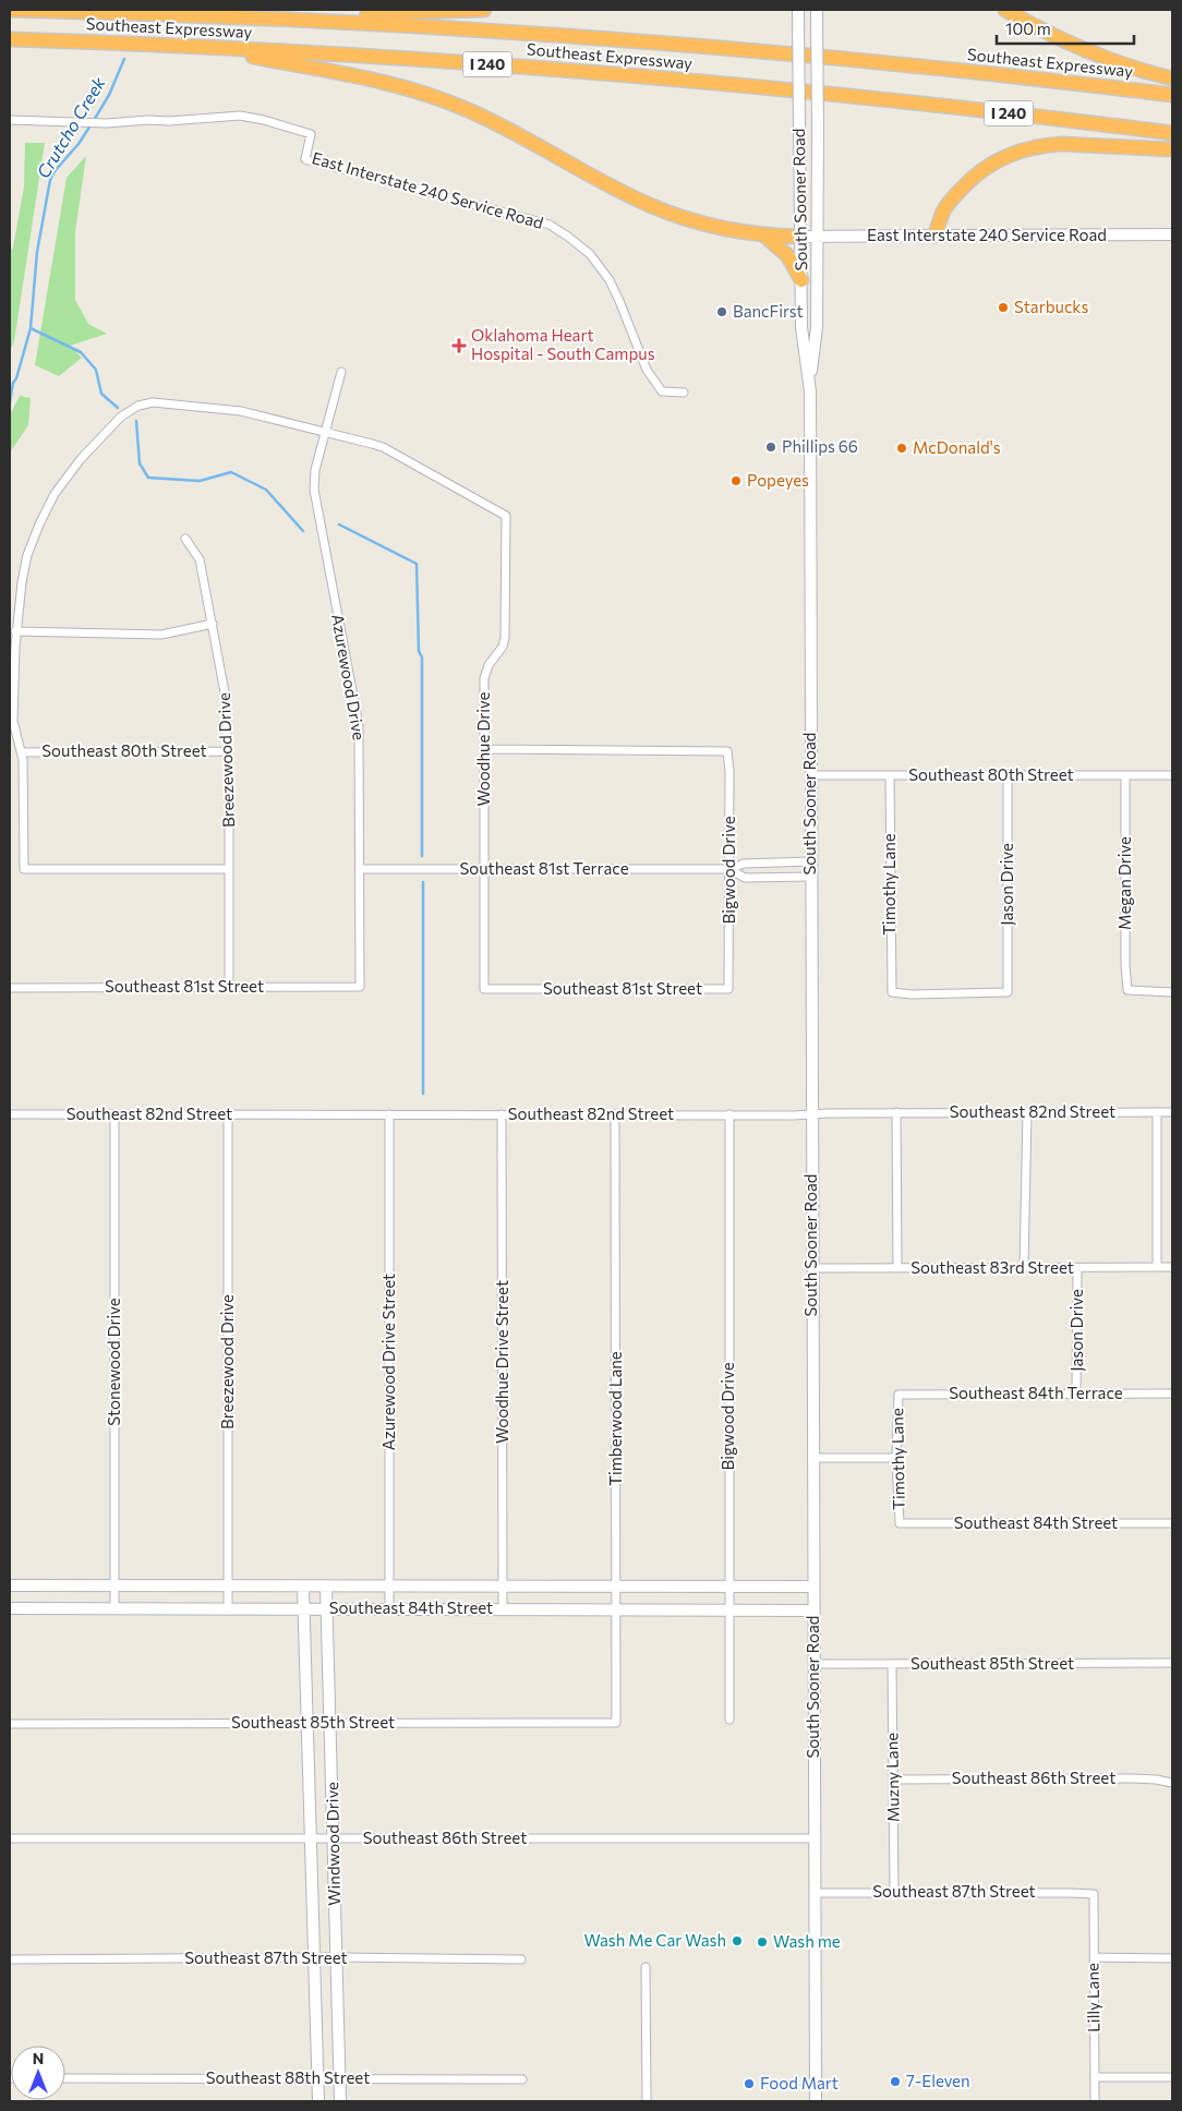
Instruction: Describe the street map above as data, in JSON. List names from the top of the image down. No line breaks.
{"streets":{"highway":["Southeast Expressway","I 240"],"street":["East Interstate 240 Service Road","South Sooner Road","Azurewood Drive","Woodhue Drive","Southeast 80th Street","Breezewood Drive","Southeast 81st Terrace","Bigwood Drive","Megan Drive","Timothy Lane","Jason Drive","Southeast 81st Street","Southeast 82nd Street","Southeast 83rd Street","Stonewood Drive","Azurewood Drive Street","Woodhue Drive Street","Southeast 84th Terrace","Timberwood Lane","Southeast 84th Street","Southeast 85th Street","Muzny Lane","Southeast 86th Street","Windwood Drive","Southeast 87th Street","Lilly Lane","Southeast 88th Street"]},"crossings":[["East Interstate 240 Service Road","South Sooner Road"],["South Sooner Road","Southeast 80th Street"],["South Sooner Road","Southeast 81st Terrace"],["South Sooner Road","Southeast 82nd Street"],["South Sooner Road","Southeast 83rd Street"],["South Sooner Road","Southeast 84th Street"],["South Sooner Road","Southeast 85th Street"],["South Sooner Road","Southeast 86th Street"],["South Sooner Road","Southeast 87th Street"],["Azurewood Drive","Woodhue Drive"],["Azurewood Drive","Southeast 81st Terrace"],["Azurewood Drive","Southeast 81st Street"],["Woodhue Drive","Southeast 81st Terrace"],["Woodhue Drive","Bigwood Drive"],["Woodhue Drive","Southeast 81st Street"],["Southeast 80th Street","Breezewood Drive"],["Southeast 80th Street","Megan Drive"],["Southeast 80th Street","Timothy Lane"],["Southeast 80th Street","Jason Drive"],["Breezewood Drive","Southeast 81st Street"],["Breezewood Drive","Southeast 82nd Street"],["Breezewood Drive","Southeast 84th Street"],["Southeast 81st Terrace","Bigwood Drive"],["Bigwood Drive","Southeast 81st Street"],["Bigwood Drive","Southeast 82nd Street"],["Bigwood Drive","Southeast 84th Street"],["Timothy Lane","Jason Drive"],["Timothy Lane","Southeast 84th Terrace"],["Timothy Lane","Southeast 84th Street"],["Jason Drive","Southeast 83rd Street"],["Jason Drive","Southeast 84th Terrace"],["Southeast 82nd Street","Stonewood Drive"],["Southeast 82nd Street","Azurewood Drive Street"],["Southeast 82nd Street","Woodhue Drive Street"],["Southeast 82nd Street","Timberwood Lane"],["Stonewood Drive","Southeast 84th Street"],["Azurewood Drive Street","Southeast 84th Street"],["Woodhue Drive Street","Southeast 84th Street"],["Timberwood Lane","Southeast 84th Street"],["Timberwood Lane","Southeast 85th Street"],["Southeast 84th Street","Windwood Drive"],["Southeast 85th Street","Muzny Lane"],["Southeast 85th Street","Windwood Drive"],["Muzny Lane","Southeast 86th Street"],["Muzny Lane","Southeast 87th Street"],["Southeast 86th Street","Windwood Drive"],["Windwood Drive","Southeast 87th Street"],["Windwood Drive","Southeast 88th Street"],["Southeast 87th Street","Lilly Lane"]],"water":["Crutcho Creek"],"places":{"other":["Starbucks","BancFirst","Phillips 66","McDonald's","Popeyes","Wash Me Car Wash","Wash me","7-Eleven","Food Mart"],"health":["Oklahoma Heart Hospital - South Campus"]},"scale_bar":"100 m","north":"top"}
